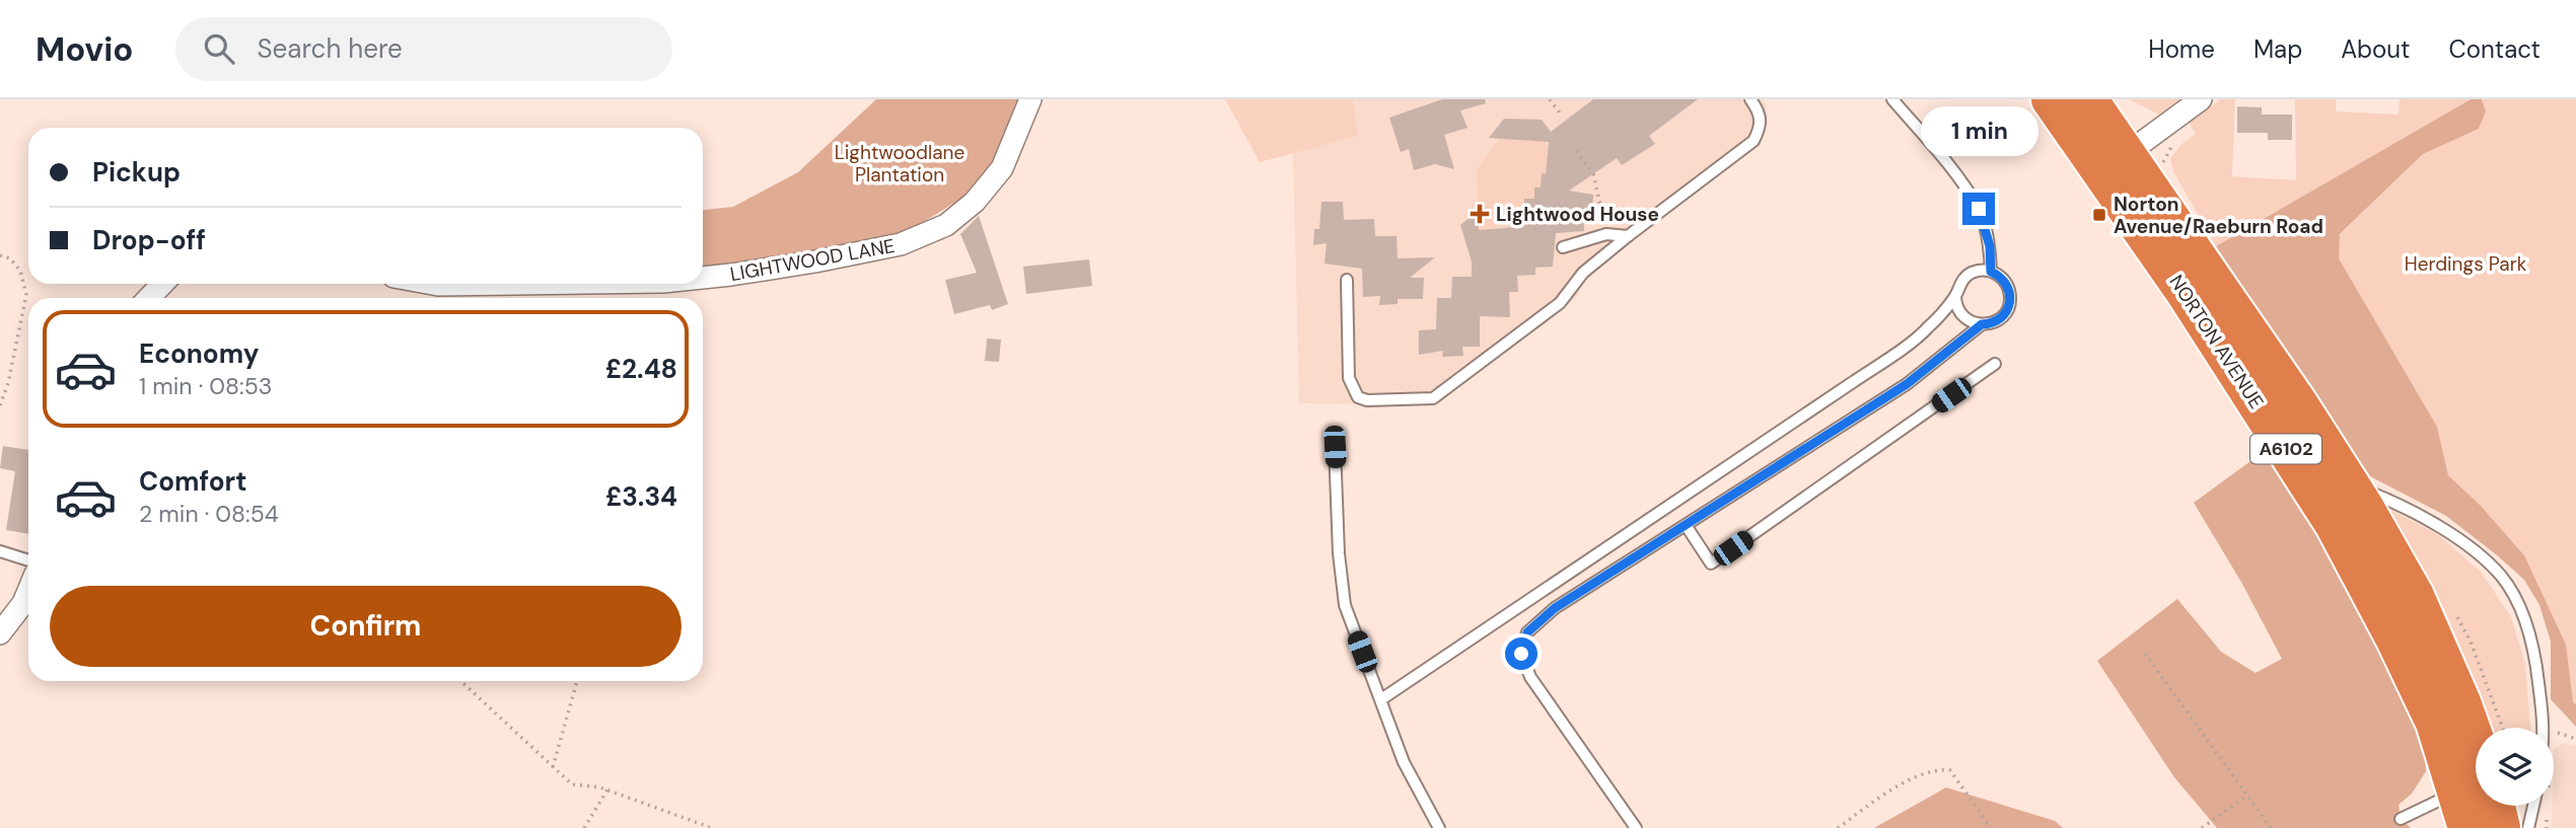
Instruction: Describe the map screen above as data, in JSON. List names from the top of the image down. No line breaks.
{"streets":{"highway":["NORTON AVENUE","A6102"],"street":["LIGHTWOOD LANE"]},"parks":["Lightwoodlane Plantation","Herdings Park"],"places":{"health":["Lightwood House"],"transit":["Norton Avenue/Raeburn Road"]},"page":{"header":"Movio","search":"Search here","nav":["Home","Map","About","Contact"],"bubble":"1 min","banner":["Pickup","Drop-off"],"list":[{"name":"Economy","note":"1 min · 08:53","value":"£2.48"},{"name":"Comfort","note":"2 min · 08:54","value":"£3.34"}],"buttons":"Confirm"}}
